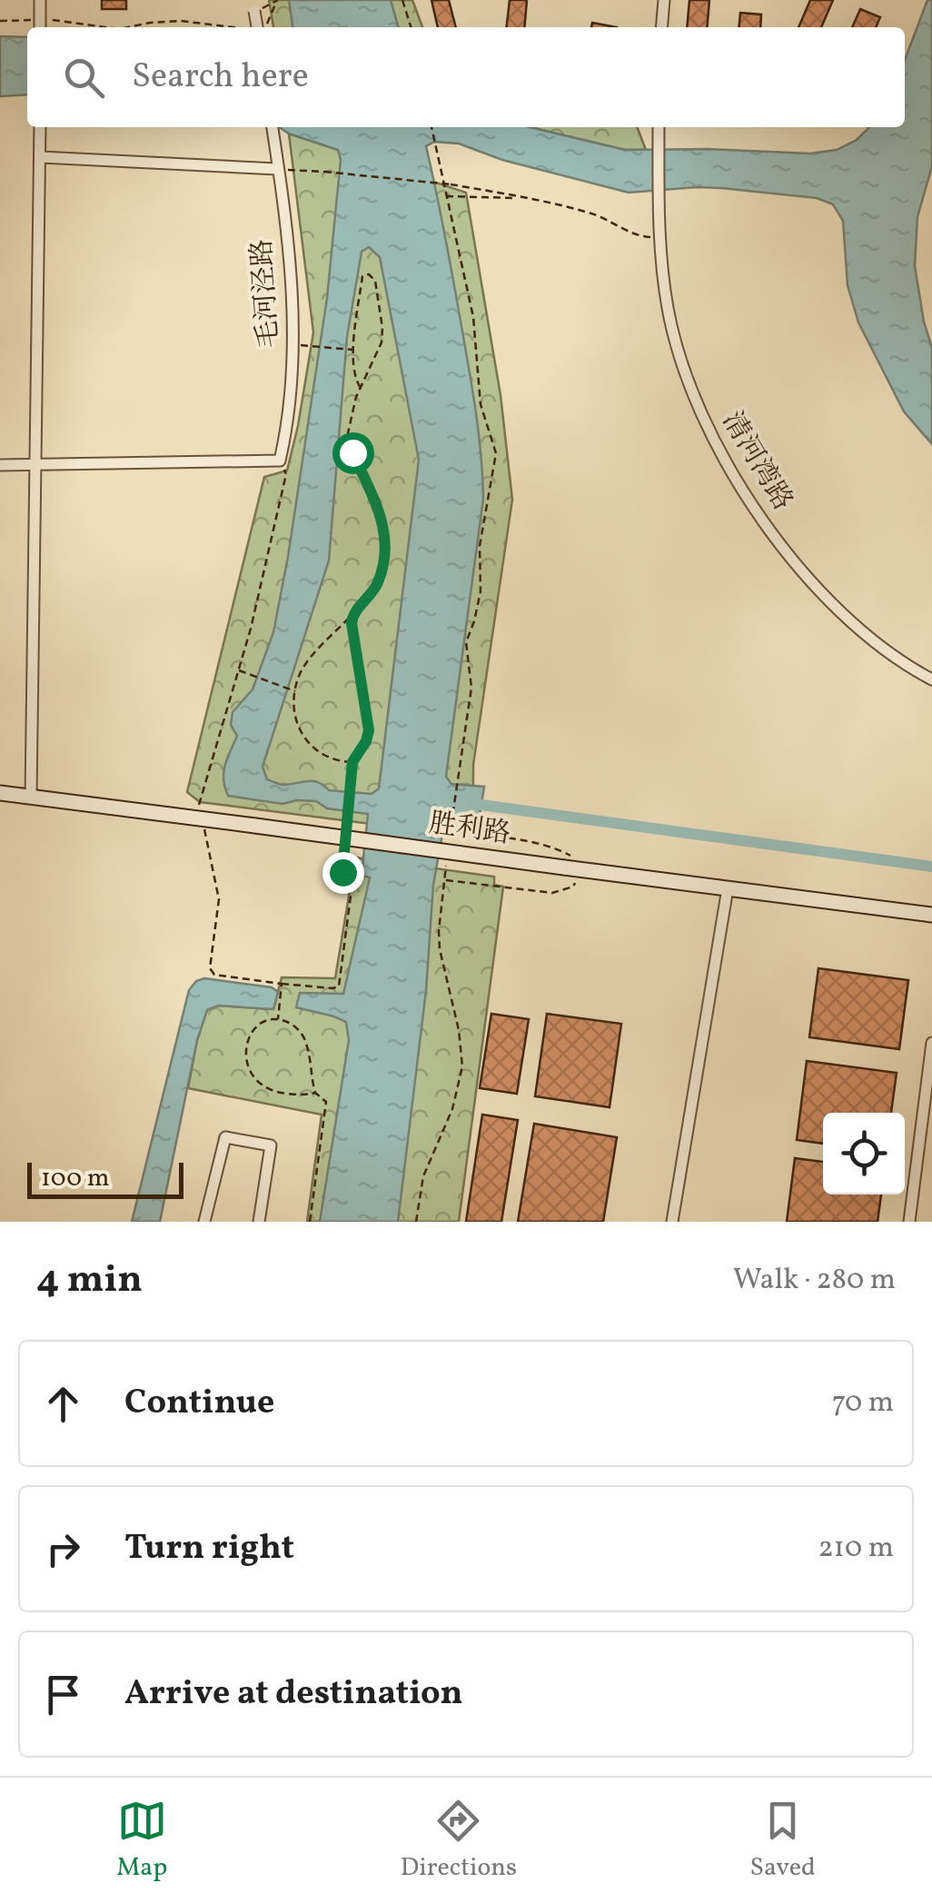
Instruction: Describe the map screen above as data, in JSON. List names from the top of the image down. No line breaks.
{"streets":{"main road":["胜利路"],"street":["毛河泾路","清河湾路"]},"scale_bar":"100 m","page":{"search":"Search here","scale":"100 m","heading":["4 min","Walk · 280 m"],"list":[["Continue","70 m"],["Turn right","210 m"],"Arrive at destination"],"nav":["Map","Directions","Saved"]}}
